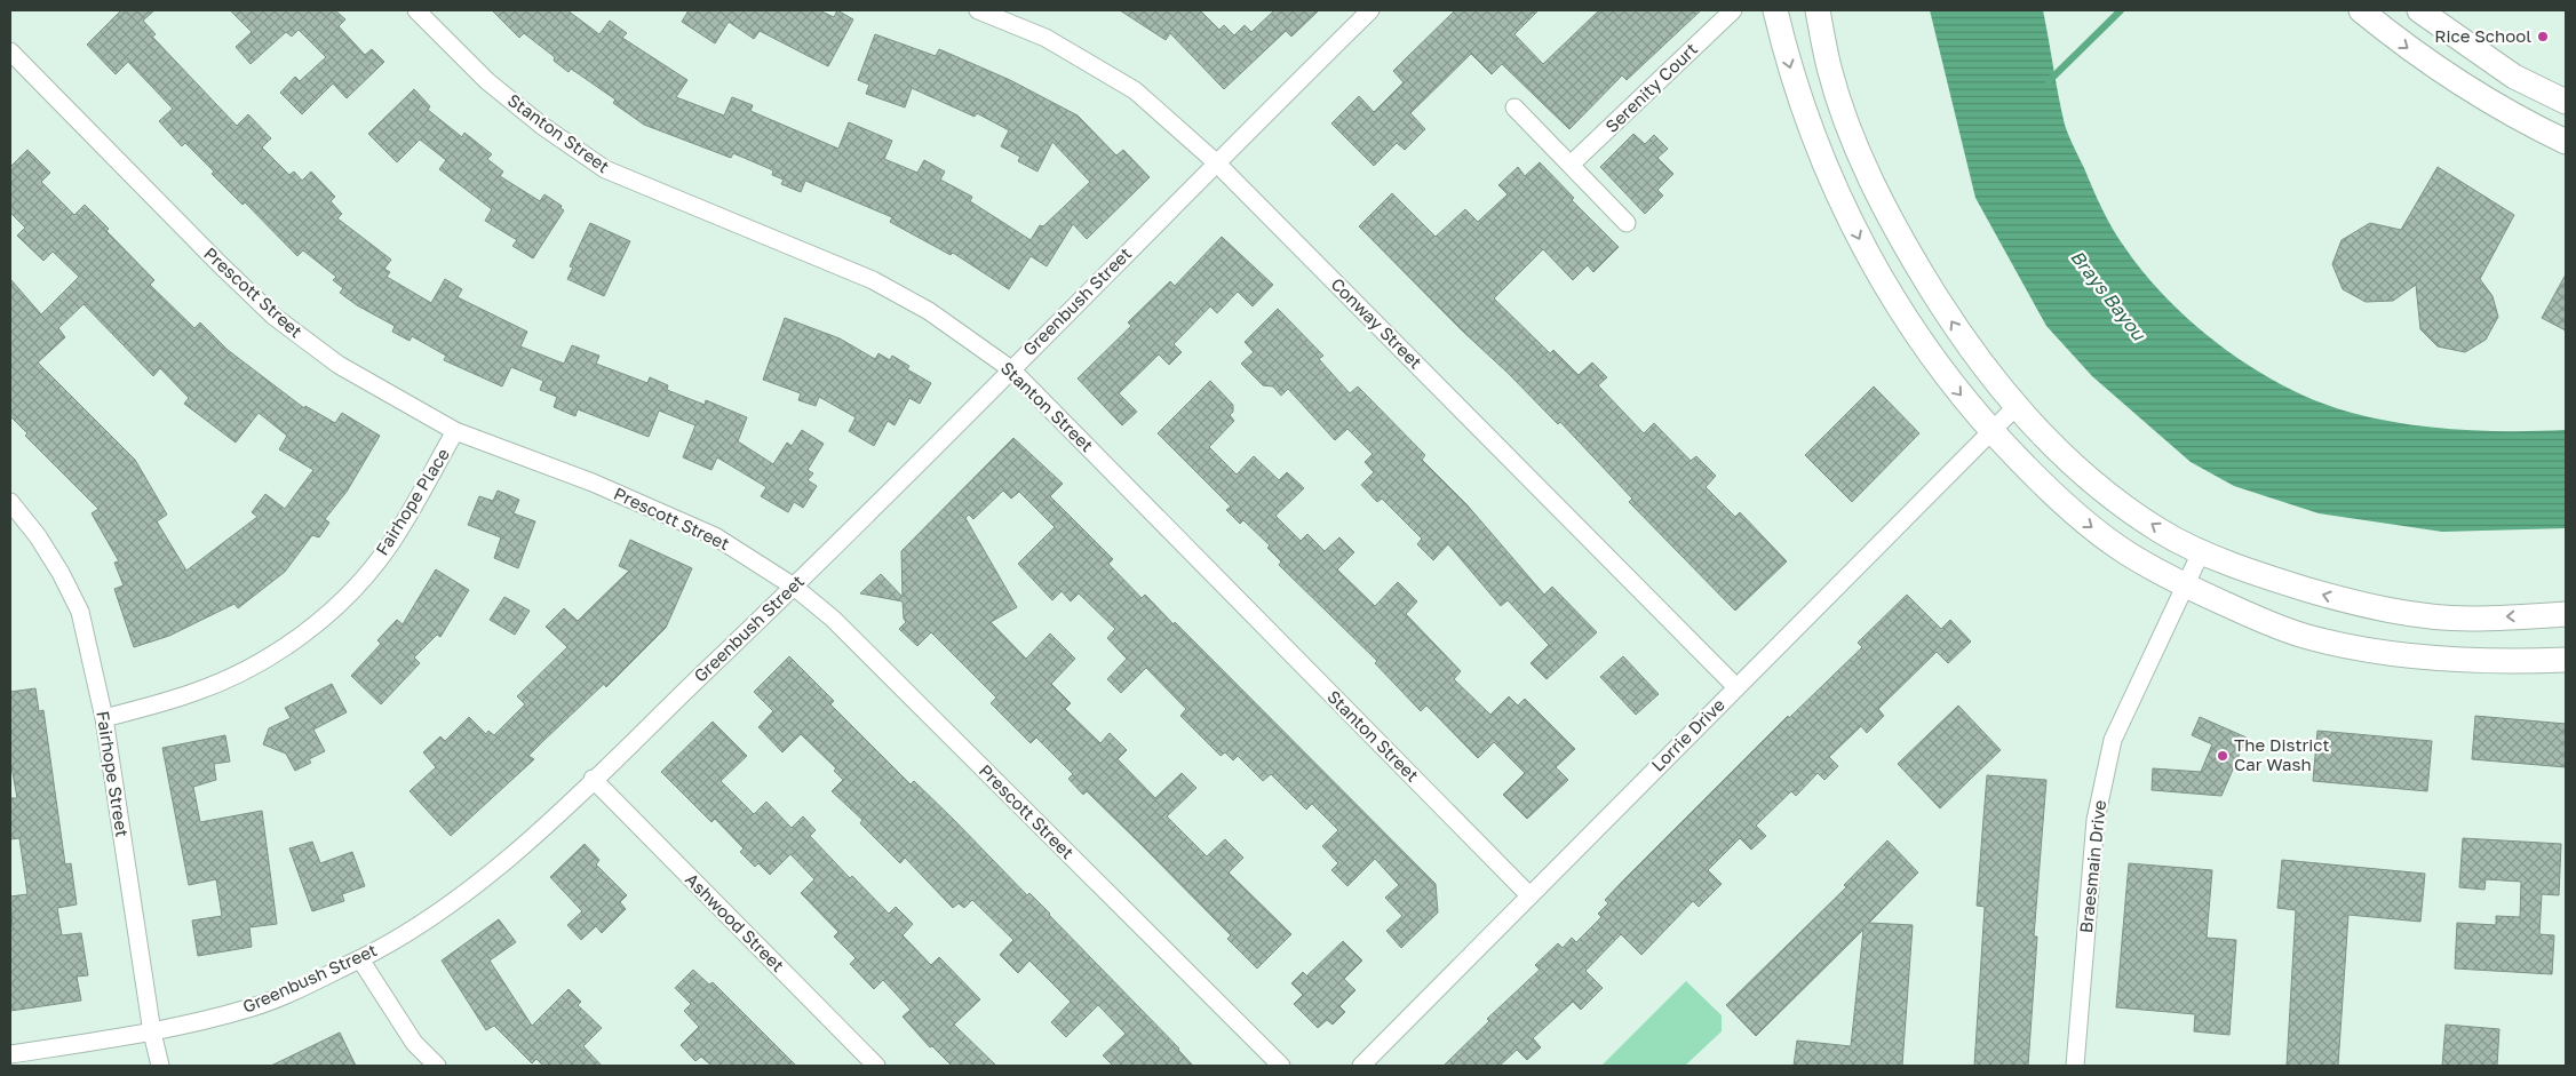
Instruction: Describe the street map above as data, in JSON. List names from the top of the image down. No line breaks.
{"streets":{"street":["Serenity Court","Stanton Street","Prescott Street","Greenbush Street","Conway Street","Fairhope Place","Lorrie Drive","Fairhope Street","Braesmain Drive","Ashwood Street"]},"crossings":[["Stanton Street","Greenbush Street"],["Stanton Street","Lorrie Drive"],["Prescott Street","Greenbush Street"],["Prescott Street","Fairhope Place"],["Greenbush Street","Conway Street"],["Greenbush Street","Fairhope Street"],["Greenbush Street","Ashwood Street"],["Conway Street","Lorrie Drive"],["Fairhope Place","Fairhope Street"]],"water":["Brays Bayou"],"places":["Rice School","The District Car Wash"]}
